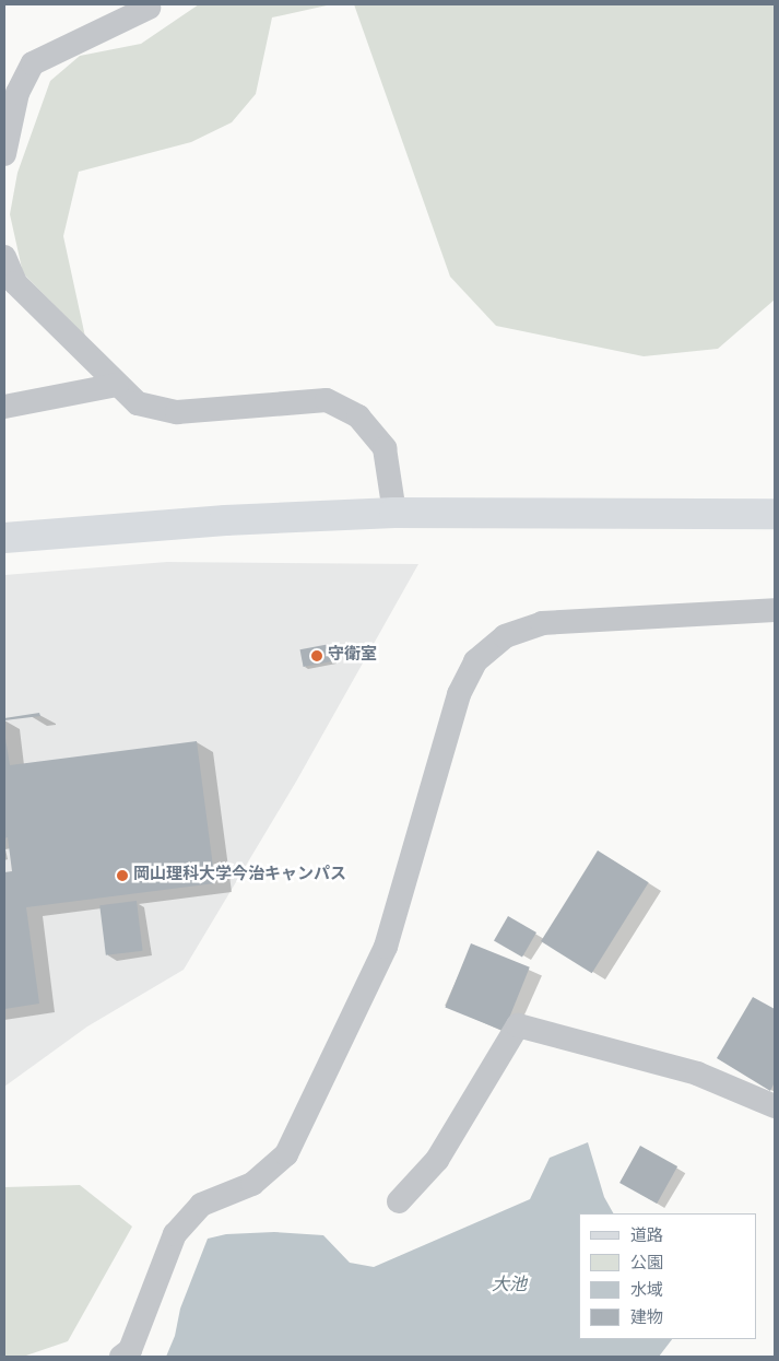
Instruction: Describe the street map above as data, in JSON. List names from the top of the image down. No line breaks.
{"water":["大池"],"places":["守衛室","岡山理科大学今治キャンパス"],"legend":["道路","公園","水域","建物"]}
